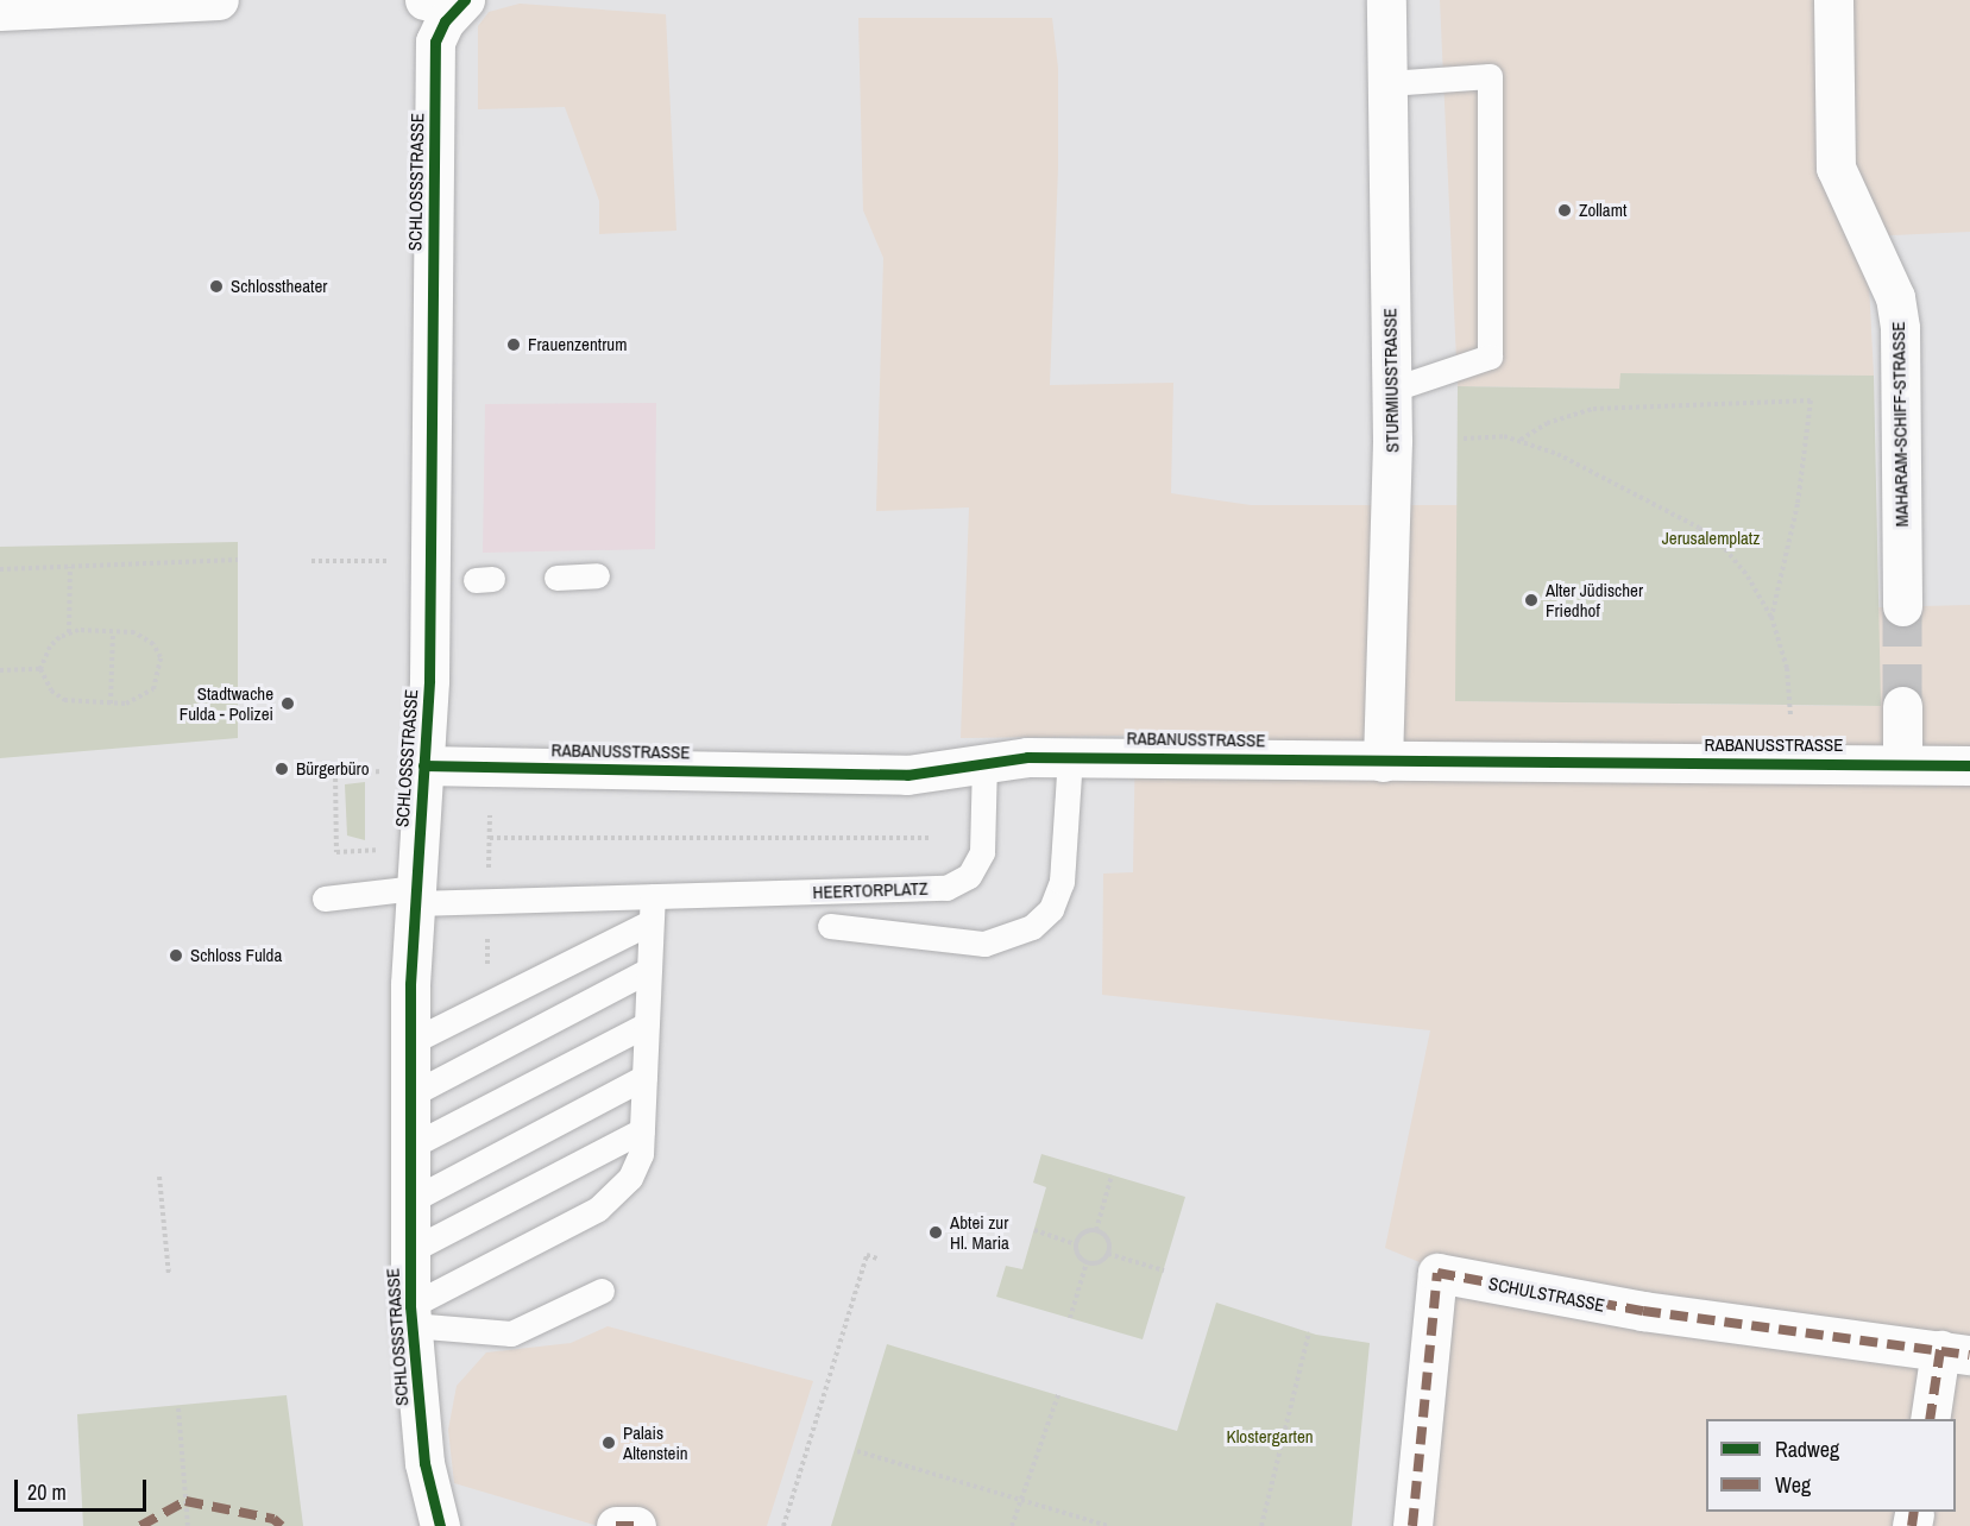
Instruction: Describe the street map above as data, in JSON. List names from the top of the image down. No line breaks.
{"streets":{"street":["SCHLOSSSTRASSE","STURMIUSSTRASSE","MAHARAM-SCHIFF-STRASSE","RABANUSSTRASSE","SCHULSTRASSE"],"lane":["HEERTORPLATZ"]},"crossings":[["SCHLOSSSTRASSE","RABANUSSTRASSE"],["SCHLOSSSTRASSE","HEERTORPLATZ"],["STURMIUSSTRASSE","RABANUSSTRASSE"],["RABANUSSTRASSE","HEERTORPLATZ"]],"parks":["Jerusalemplatz","Klostergarten"],"places":["Zollamt","Schlosstheater","Frauenzentrum","Alter Jüdischer Friedhof","Stadtwache Fulda - Polizei","Bürgerbüro","Schloss Fulda","Abtei zur Hl. Maria","Palais Altenstein"],"legend":["Radweg","Weg"],"scale_bar":"20 m"}
